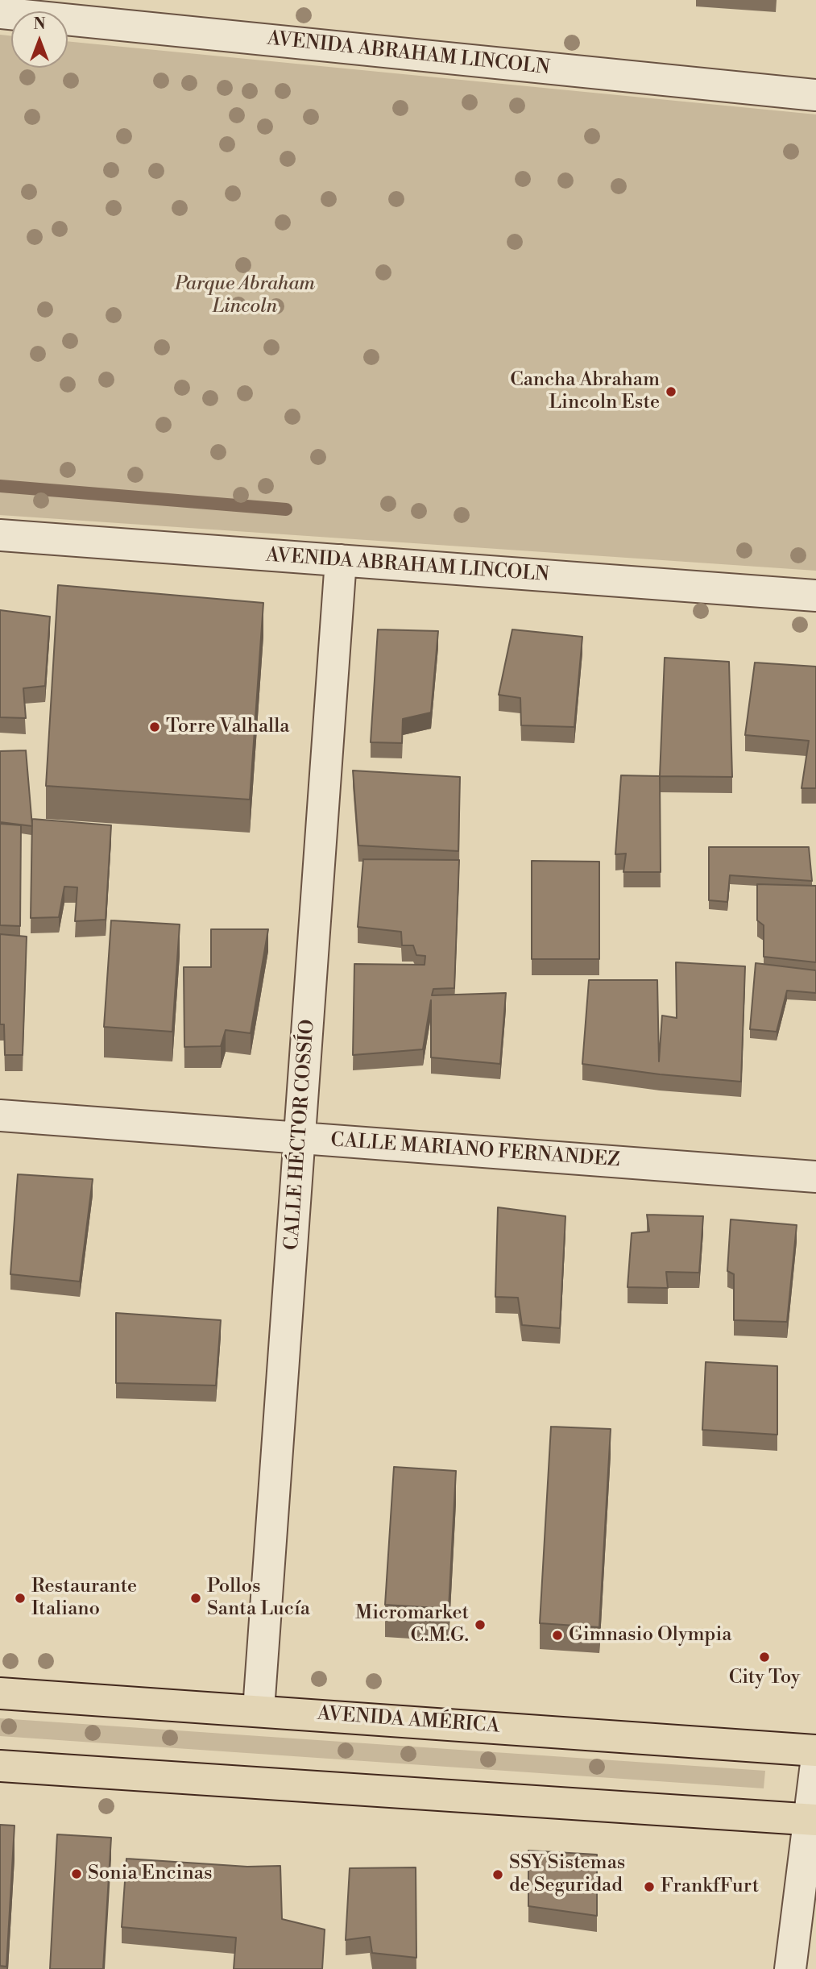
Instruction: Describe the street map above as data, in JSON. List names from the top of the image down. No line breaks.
{"streets":{"main road":["AVENIDA AMÉRICA"],"street":["AVENIDA ABRAHAM LINCOLN","CALLE HÉCTOR COSSÍO","CALLE MARIANO FERNANDEZ"]},"crossings":[["AVENIDA ABRAHAM LINCOLN","CALLE HÉCTOR COSSÍO"],["CALLE HÉCTOR COSSÍO","CALLE MARIANO FERNANDEZ"],["CALLE HÉCTOR COSSÍO","AVENIDA AMÉRICA"]],"parks":["Parque Abraham Lincoln"],"places":["Cancha Abraham Lincoln Este","Torre Valhalla","Restaurante Italiano","Pollos Santa Lucía","Micromarket C.M.G.","Gimnasio Olympia","City Toy","Sonia Encinas","SSY Sistemas de Seguridad","FrankfFurt"],"north":"top"}
